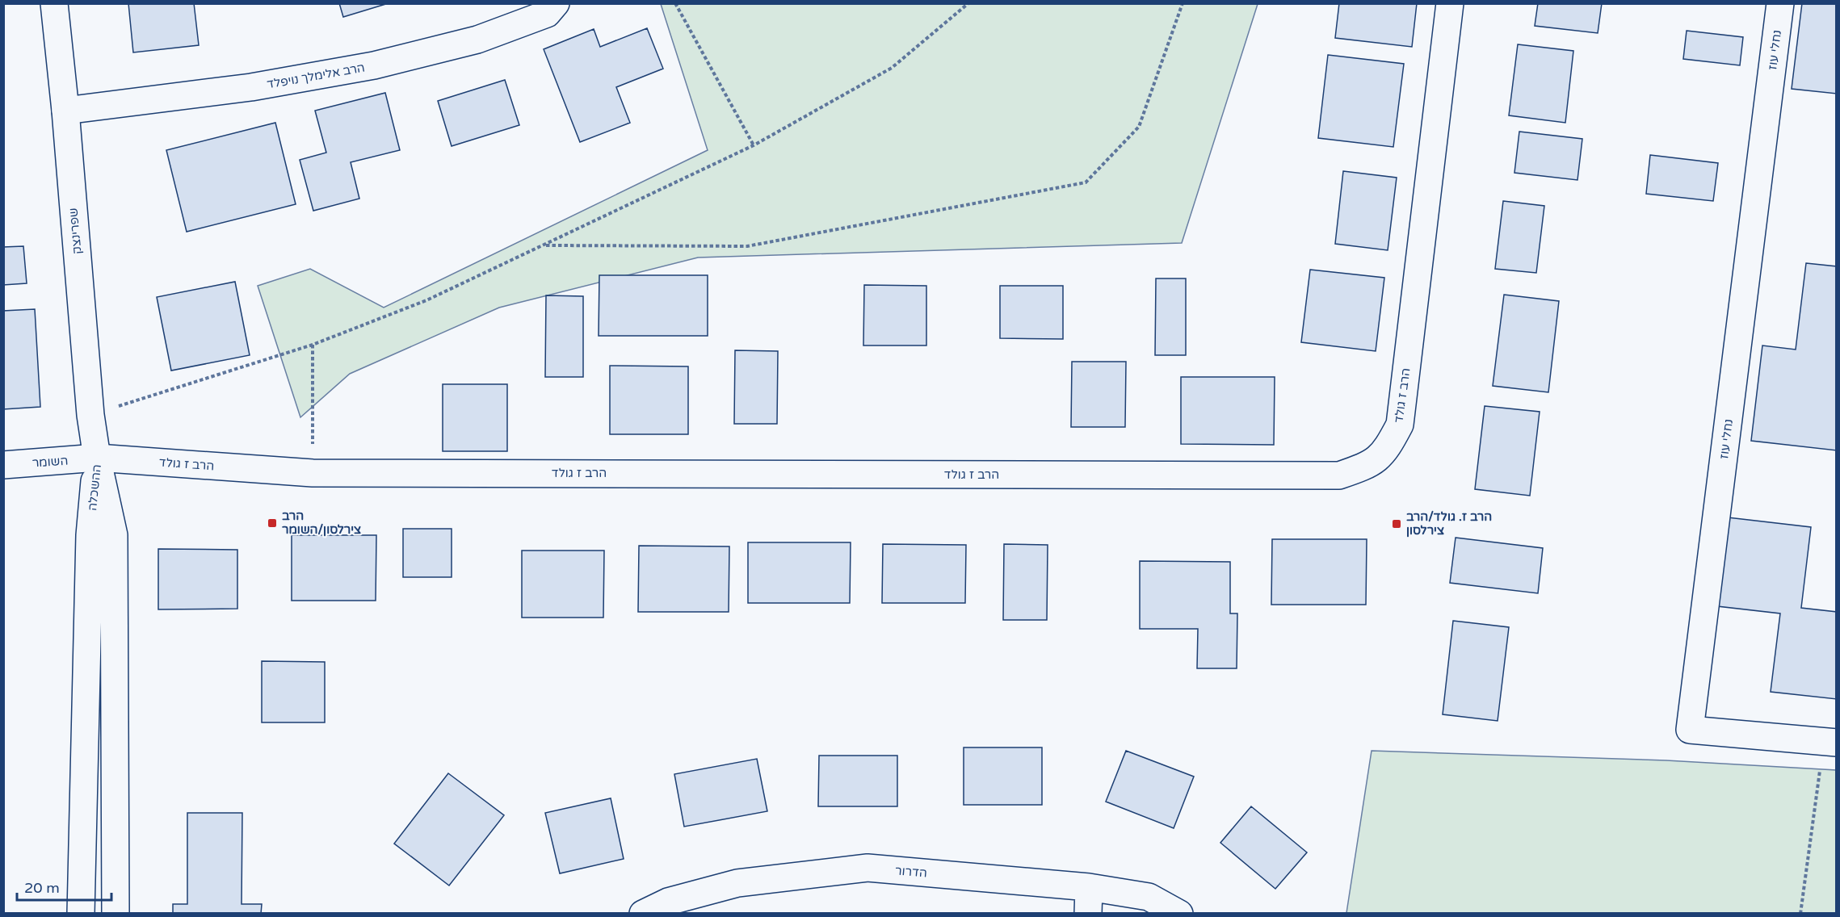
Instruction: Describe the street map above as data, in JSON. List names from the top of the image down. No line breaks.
{"streets":{"street":["נחלי עוז","הרב אלימלך נויפלד","שפרינצק","הרב ז גולד","השומר","ההשכלה","הדרור"]},"crossings":[["הרב אלימלך נויפלד","שפרינצק"],["שפרינצק","הרב ז גולד"],["שפרינצק","השומר"],["שפרינצק","ההשכלה"],["הרב ז גולד","השומר"],["הרב ז גולד","ההשכלה"],["השומר","ההשכלה"]],"places":{"transit":["הרב צירלסון/השומר","הרב ז. גולד/הרב צירלסון"]},"scale_bar":"20 m"}
